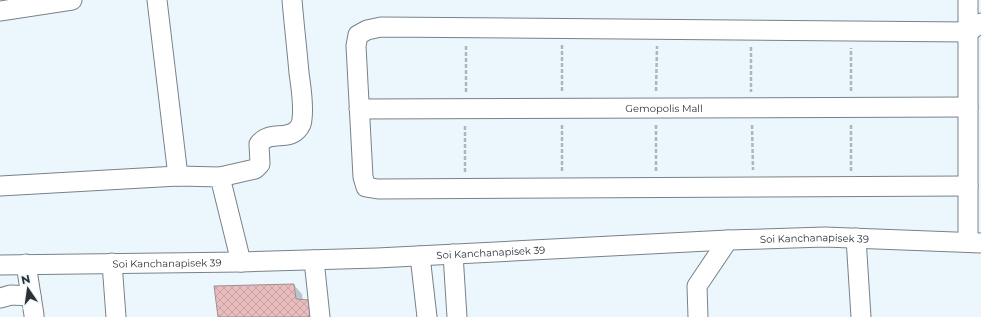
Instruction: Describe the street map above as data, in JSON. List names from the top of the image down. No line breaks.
{"streets":{"street":["Gemopolis Mall","Soi Kanchanapisek 39"]},"north":"top"}
